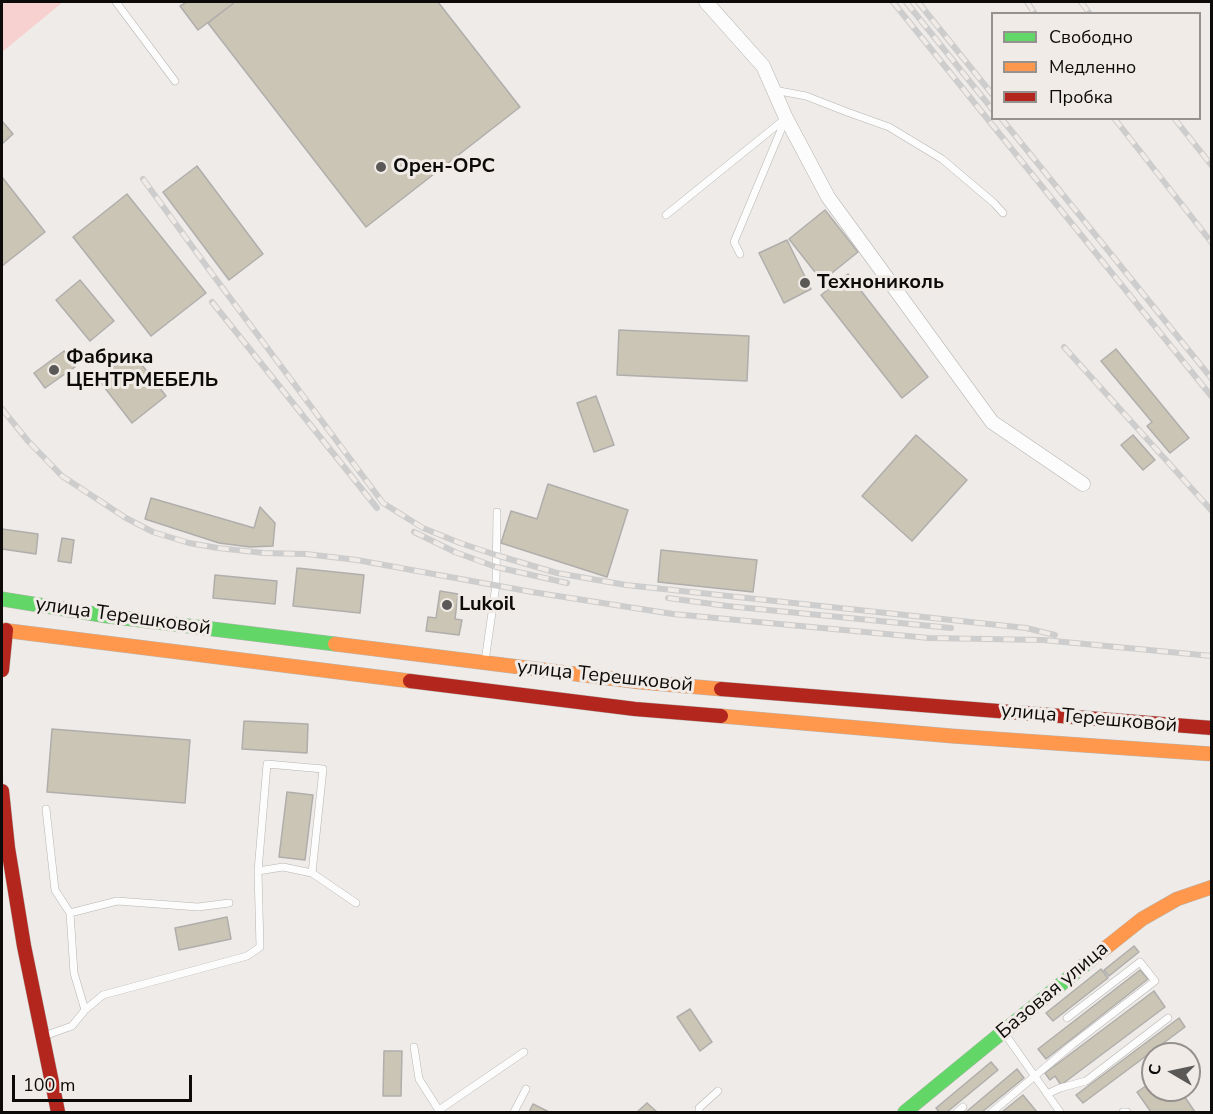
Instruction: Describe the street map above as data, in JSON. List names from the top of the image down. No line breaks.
{"streets":{"main road":["улица Терешковой","Базовая улица"]},"places":["Орен-ОРС","Технониколь","Фабрика ЦЕНТРМЕБЕЛЬ","Lukoil"],"legend":["Свободно","Медленно","Пробка"],"scale_bar":"100 m","north":"left"}
